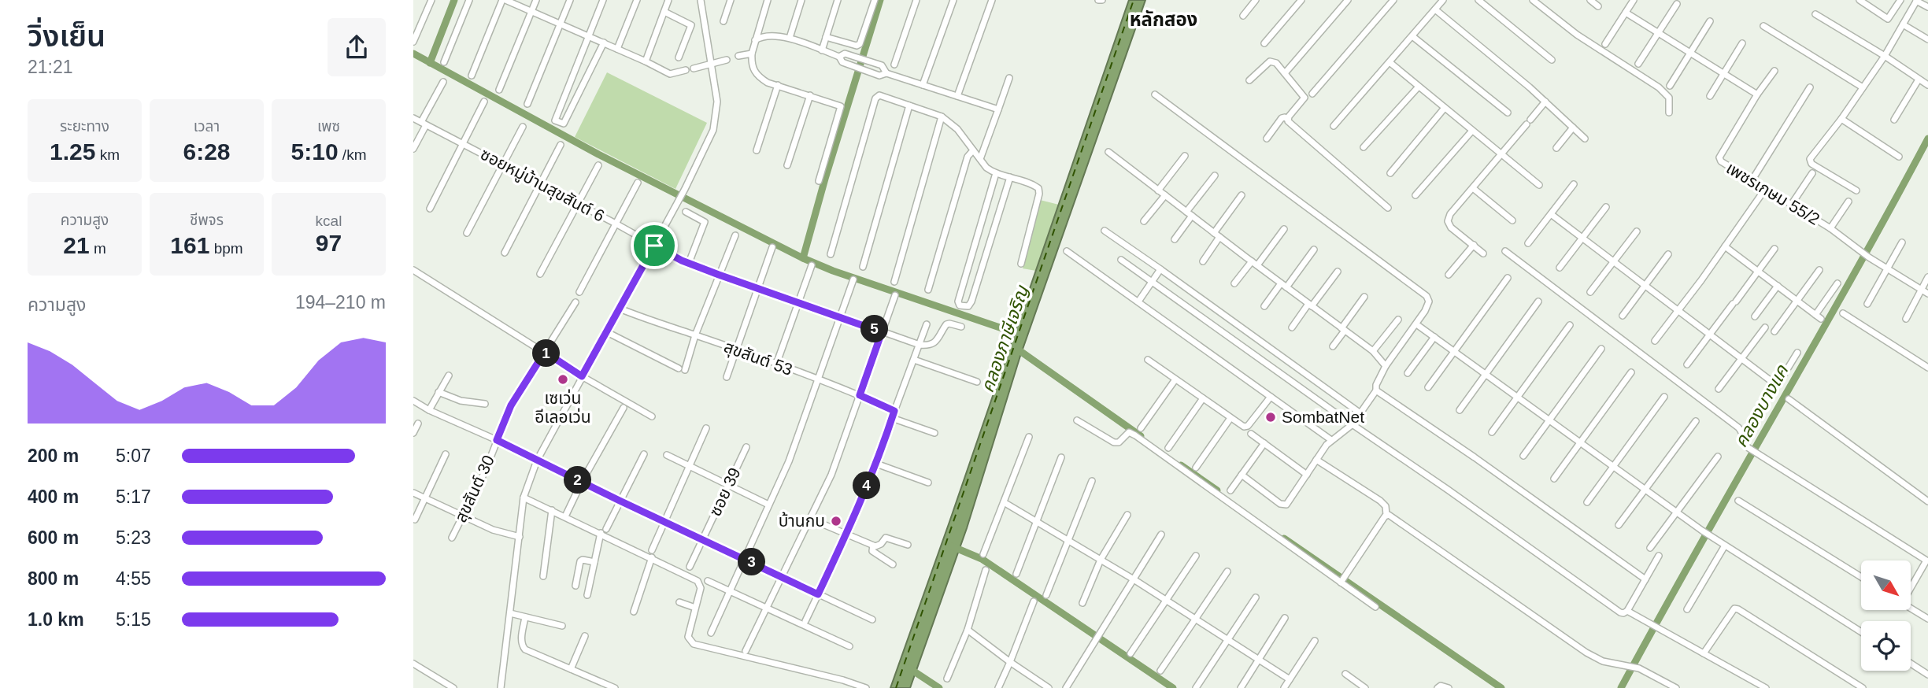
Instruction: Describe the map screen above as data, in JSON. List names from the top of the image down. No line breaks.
{"streets":{"street":["ซอยหมู่บ้านสุขสันต์ 6","เพชรเกษม 55/2","สุขสันต์ 53","สุขสันต์ 30","ซอย 39"]},"districts":["หลักสอง"],"water":["คลองภาษีเจริญ","คลองบางแค"],"places":["เซเว่น อีเลอเว่น","SombatNet","บ้านกบ"],"north":"bottom right","page":{"heading":["วิ่งเย็น","21:21"],"stats":[["ระยะทาง","1.25 km"],["เวลา","6:28"],["เพซ","5:10 /km"],["ความสูง","21 m"],["ชีพจร","161 bpm"],["kcal","97"]],"chart":["ความสูง","194–210 m"],"pins":["5","1","2","4","3"],"list":[{"name":"200 m","note":"5:07"},{"name":"400 m","note":"5:17"},{"name":"600 m","note":"5:23"},{"name":"800 m","note":"4:55"},{"name":"1.0 km","note":"5:15"}]}}
